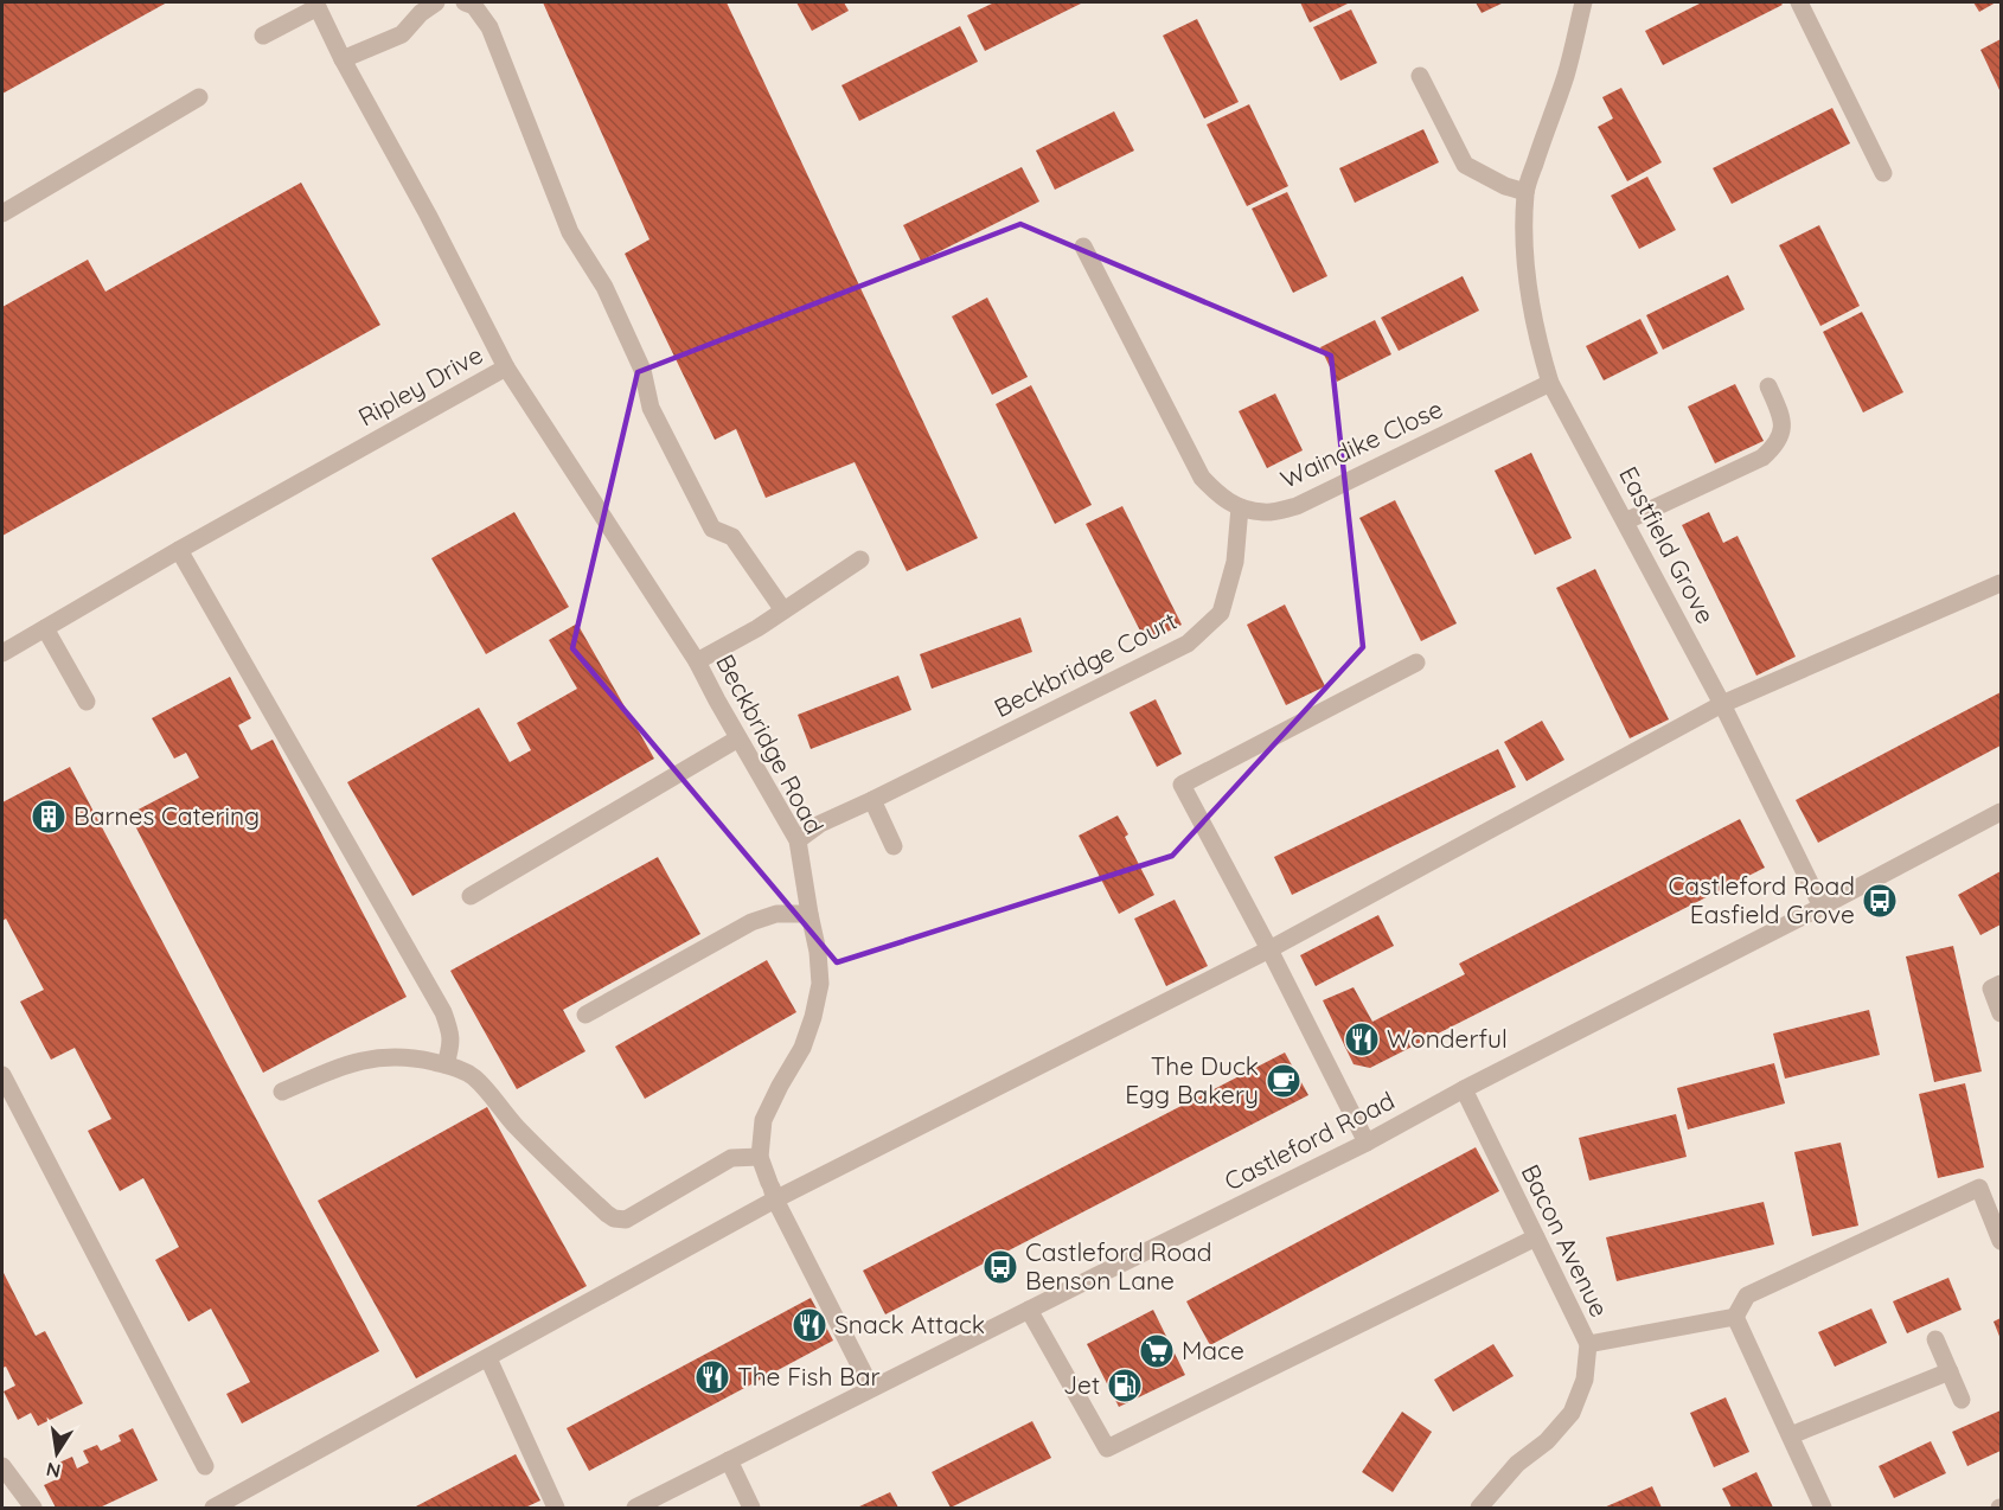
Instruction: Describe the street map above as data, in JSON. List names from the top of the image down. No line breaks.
{"streets":{"street":["Ripley Drive","Waindike Close","Eastfield Grove","Beckbridge Court","Beckbridge Road","Castleford Road","Bacon Avenue"]},"crossings":[["Ripley Drive","Beckbridge Road"],["Waindike Close","Eastfield Grove"],["Waindike Close","Beckbridge Court"],["Eastfield Grove","Castleford Road"],["Beckbridge Court","Beckbridge Road"],["Beckbridge Road","Castleford Road"],["Castleford Road","Bacon Avenue"]],"places":{"building":["Barnes Catering"],"bus stop":["Castleford Road Easfield Grove","Castleford Road Benson Lane"],"restaurant":["Wonderful","Snack Attack","The Fish Bar"],"cafe":["The Duck Egg Bakery"],"supermarket":["Mace"],"fuel station":["Jet"]},"north":"bottom"}
